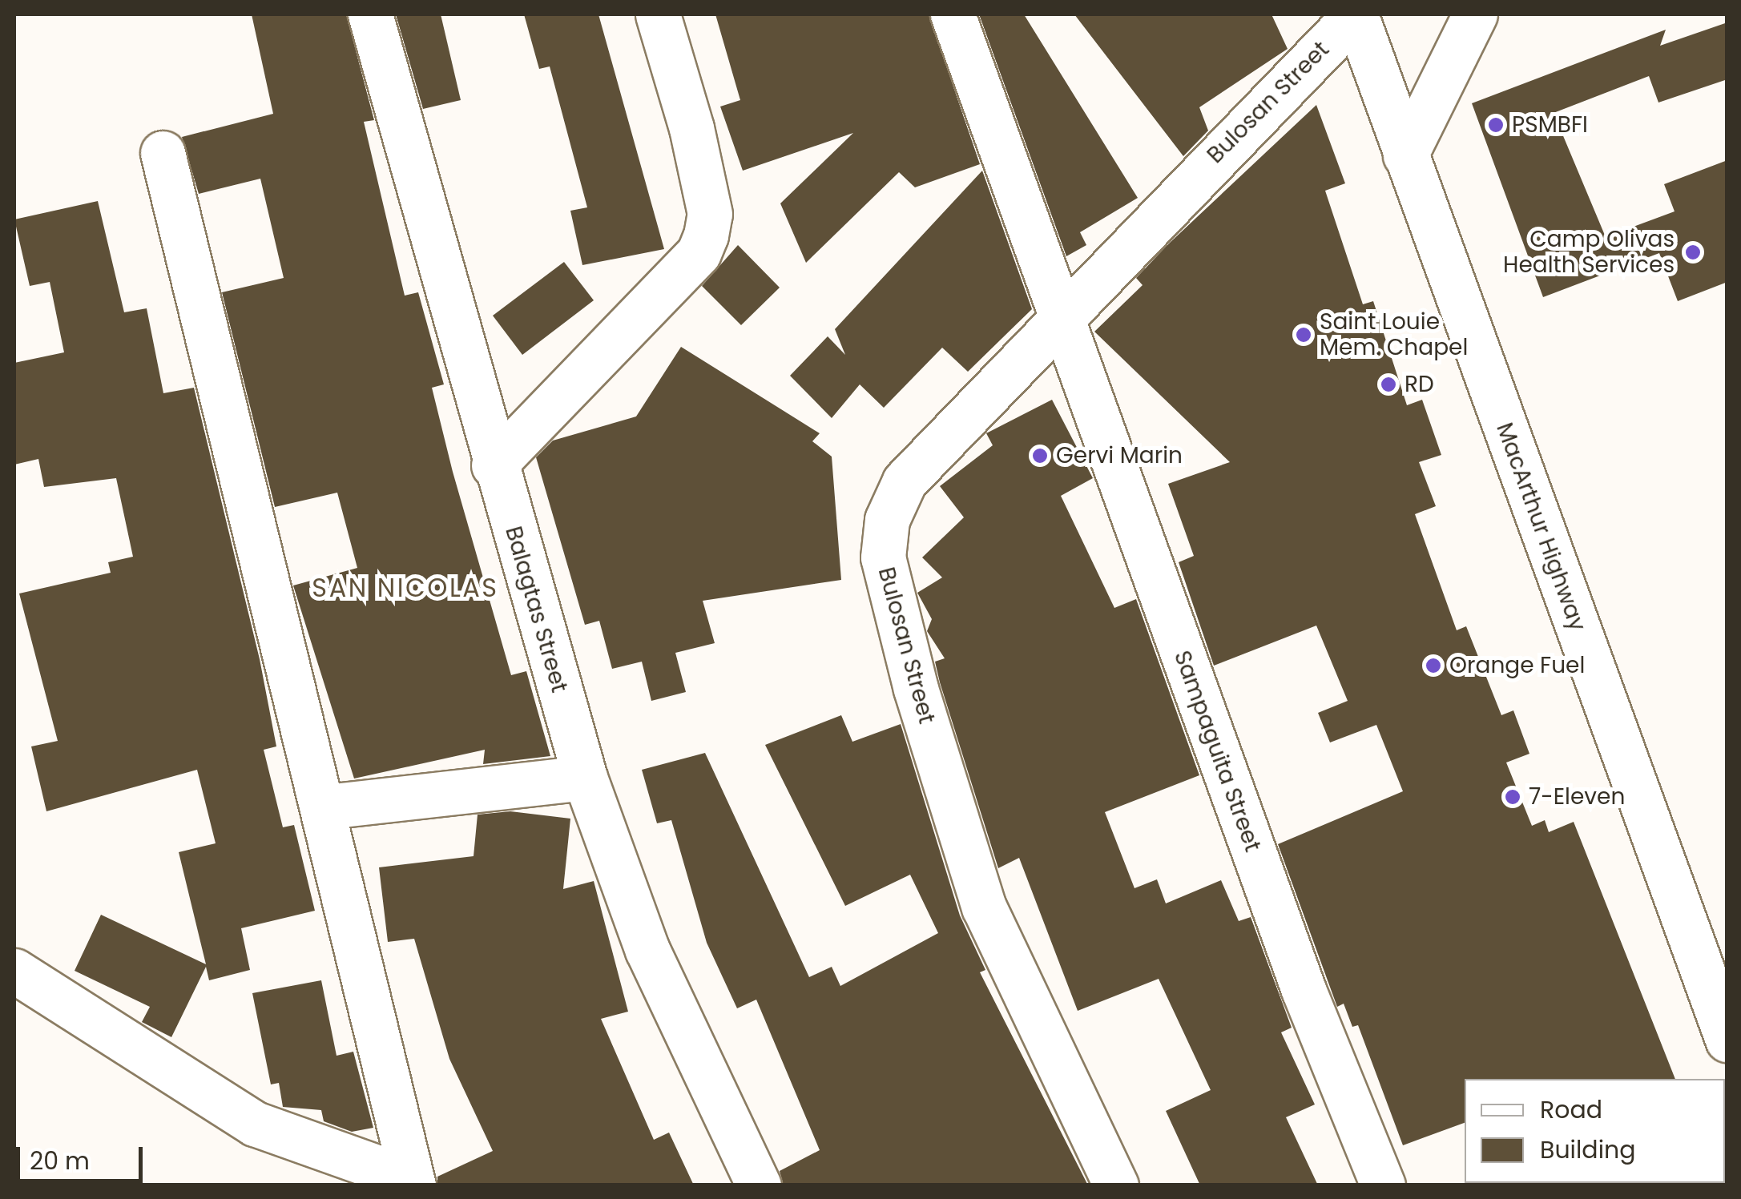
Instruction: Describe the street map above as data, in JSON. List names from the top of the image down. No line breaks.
{"streets":{"main road":["Bulosan Street","MacArthur Highway","Balagtas Street","Sampaguita Street"]},"crossings":[["Bulosan Street","MacArthur Highway"],["Bulosan Street","Sampaguita Street"]],"districts":["SAN NICOLAS"],"places":["PSMBFI","Camp Olivas Health Services","Saint Louie Mem. Chapel","RD","Gervi Marin","Orange Fuel","7-Eleven"],"legend":["Road","Building"],"scale_bar":"20 m"}
